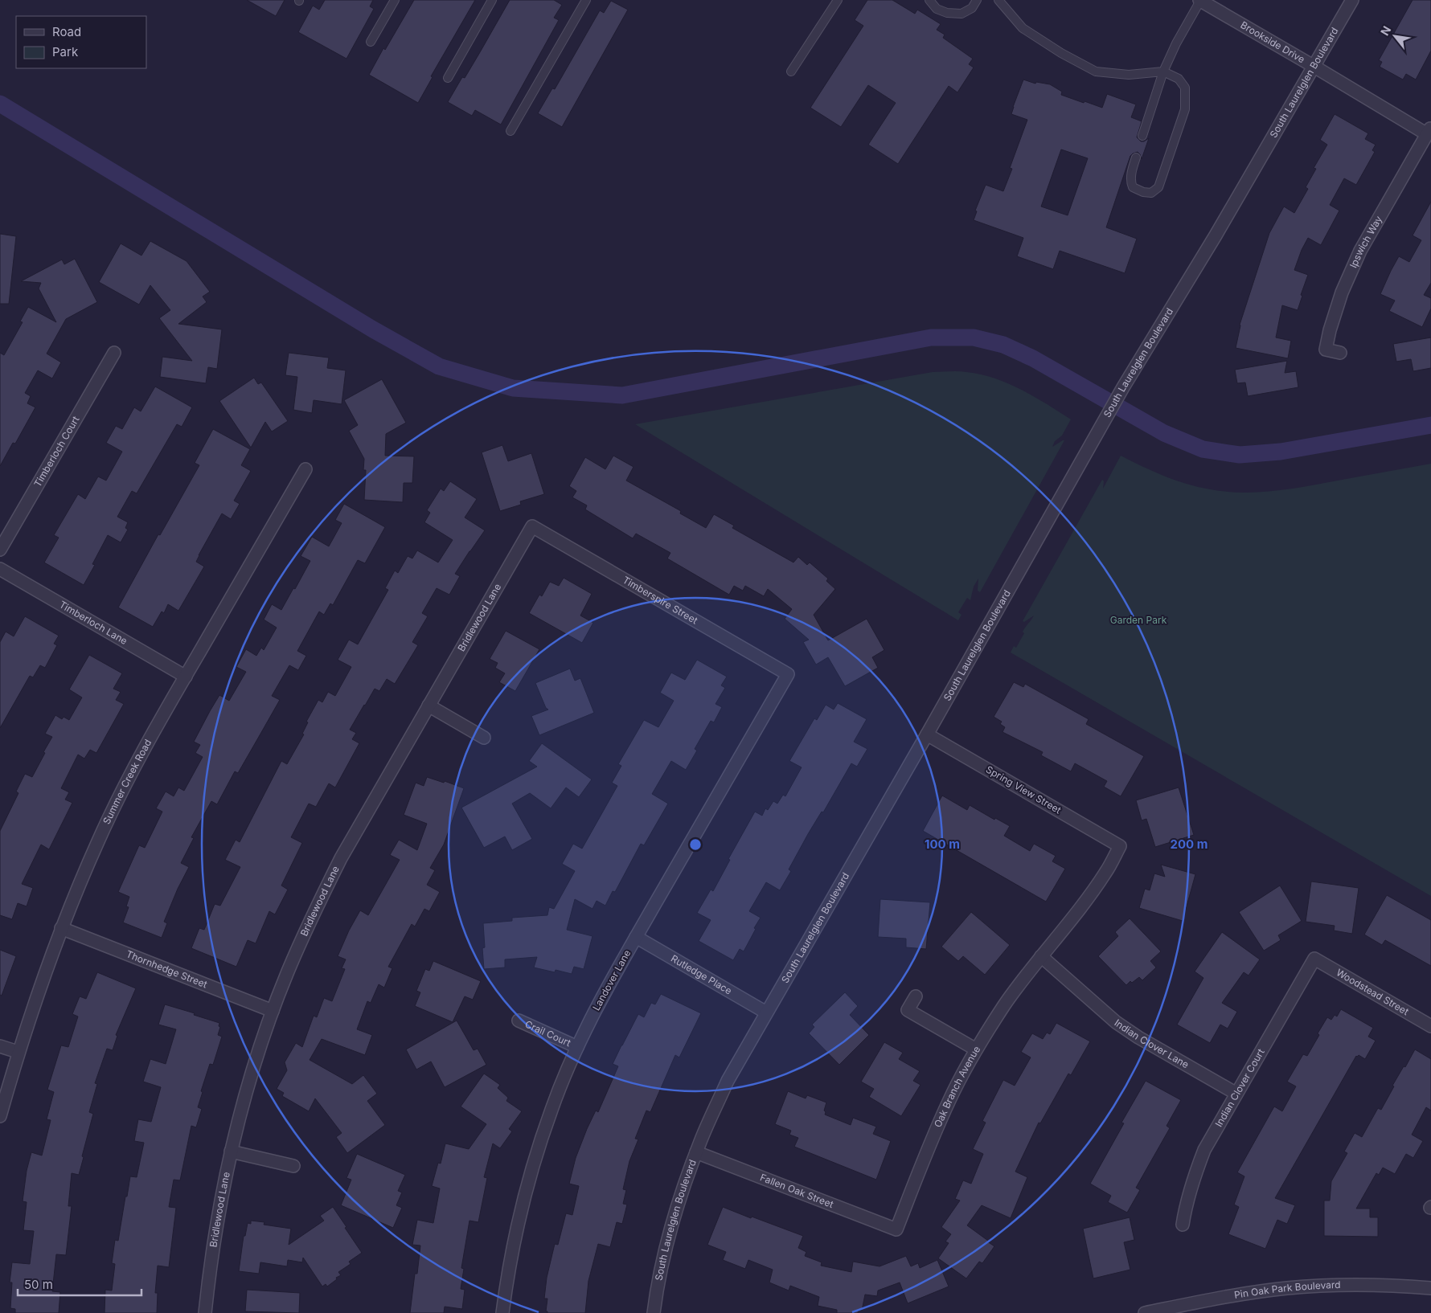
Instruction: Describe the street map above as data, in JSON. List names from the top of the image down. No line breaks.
{"streets":{"street":["Brookside Drive","South Laurelglen Boulevard","Ipswich Way","Timberloch Court","Timberspire Street","Bridlewood Lane","Timberloch Lane","Summer Creek Road","Spring View Street","Thornhedge Street","Rutledge Place","Landover Lane","Woodstead Street","Crail Court","Indian Clover Lane","Oak Branch Avenue","Indian Clover Court","Fallen Oak Street","Pin Oak Park Boulevard"]},"crossings":[["Brookside Drive","South Laurelglen Boulevard"],["Brookside Drive","Ipswich Way"],["South Laurelglen Boulevard","Spring View Street"],["South Laurelglen Boulevard","Rutledge Place"],["South Laurelglen Boulevard","Fallen Oak Street"],["Timberspire Street","Bridlewood Lane"],["Timberspire Street","Landover Lane"],["Bridlewood Lane","Thornhedge Street"],["Timberloch Lane","Summer Creek Road"],["Summer Creek Road","Thornhedge Street"],["Spring View Street","Oak Branch Avenue"],["Rutledge Place","Landover Lane"],["Landover Lane","Crail Court"],["Woodstead Street","Indian Clover Court"],["Indian Clover Lane","Oak Branch Avenue"],["Indian Clover Lane","Indian Clover Court"],["Oak Branch Avenue","Fallen Oak Street"]],"parks":["Garden Park"],"legend":["Road","Park"],"scale_bar":"50 m","north":"top left","rings":["100 m","200 m"]}
